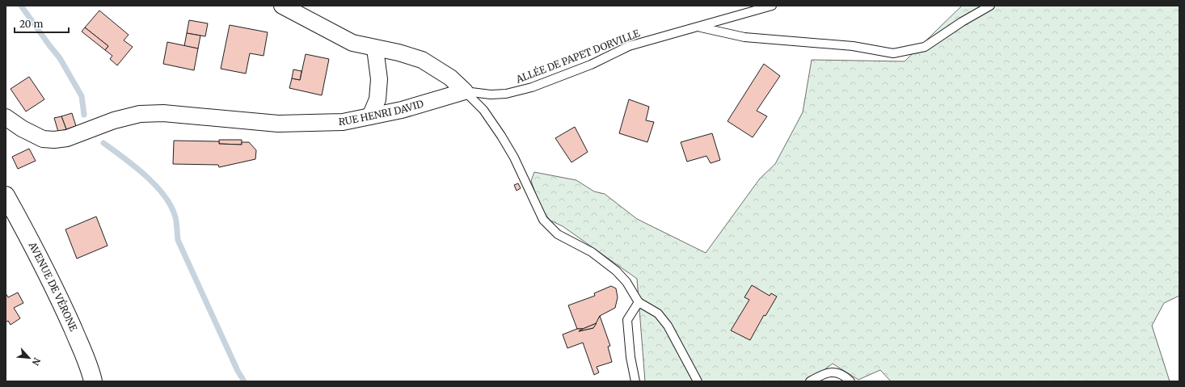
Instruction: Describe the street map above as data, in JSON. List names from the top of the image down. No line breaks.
{"streets":{"main road":["AVENUE DE VÉRONE"],"street":["RUE HENRI DAVID"],"lane":["ALLÉE DE PAPET DORVILLE"]},"crossings":[["ALLÉE DE PAPET DORVILLE","RUE HENRI DAVID"]],"scale_bar":"20 m","north":"bottom right"}
